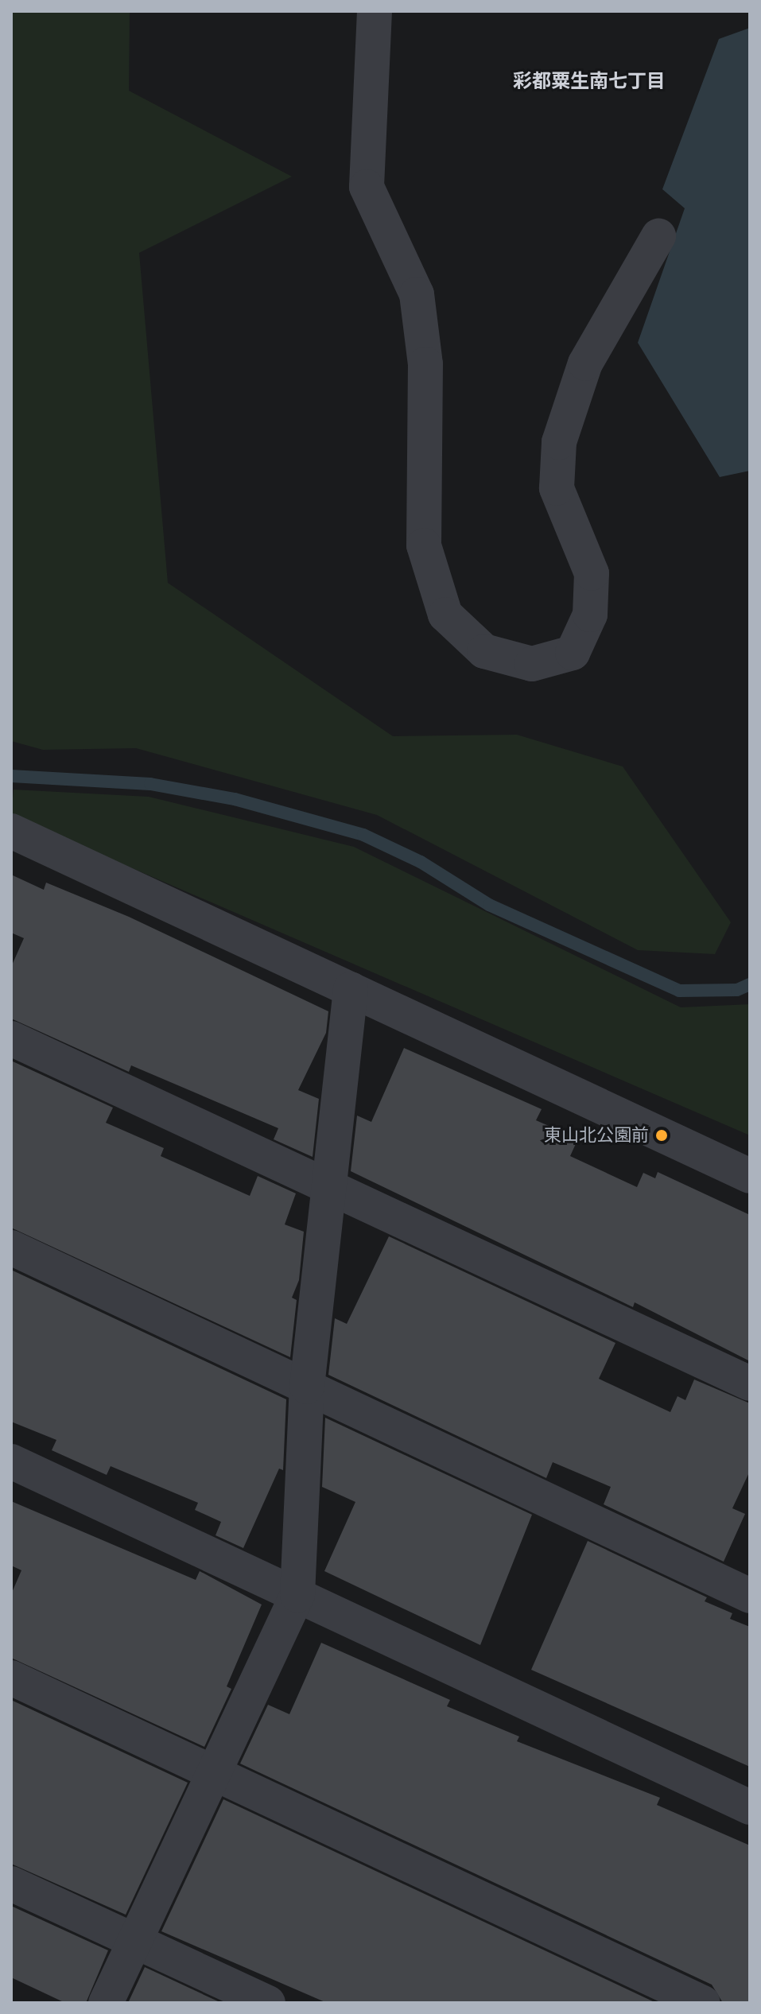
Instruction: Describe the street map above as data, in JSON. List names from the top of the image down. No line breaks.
{"districts":["彩都粟生南七丁目"],"places":["東山北公園前"]}
